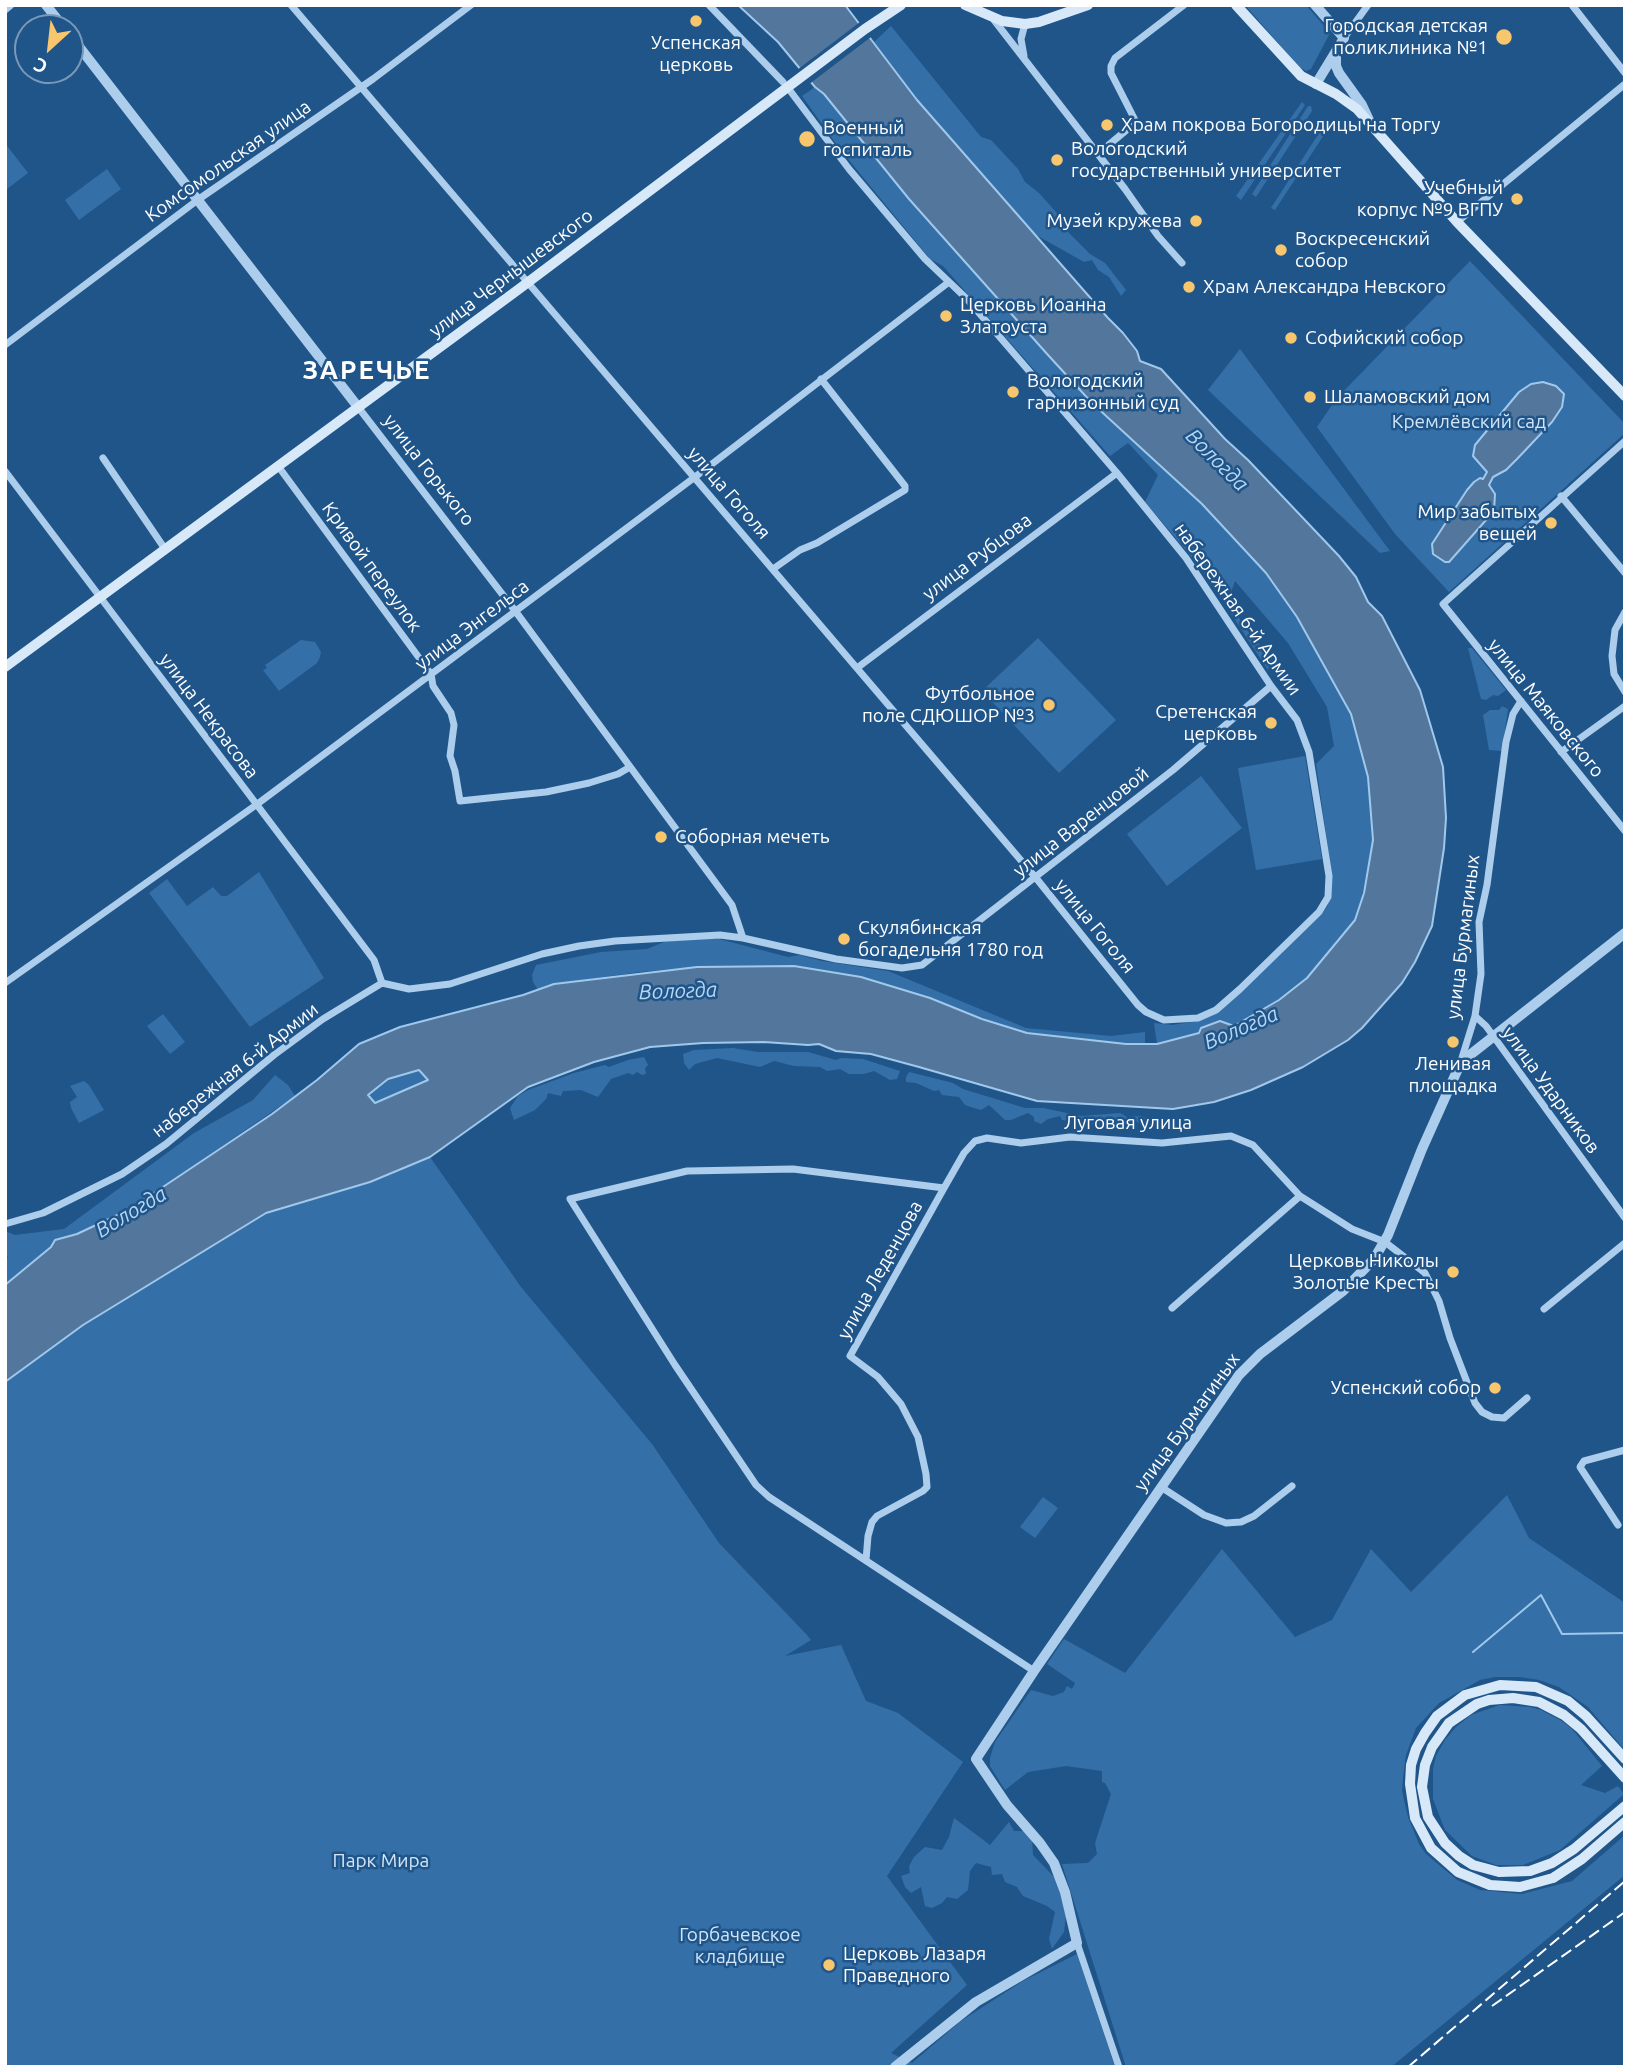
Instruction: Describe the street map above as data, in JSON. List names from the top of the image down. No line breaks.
{"streets":{"main road":["улица Чернышевского"],"street":["Комсомольская улица","улица Горького","улица Гоголя","улица Рубцова","Кривой переулок","набережная 6-й Армии","улица Энгельса","улица Маяковского","улица Некрасова","улица Варенцовой","улица Бурмагиных","улица Ударников","Луговая улица","улица Леденцова"]},"crossings":[["Комсомольская улица","улица Горького"],["Комсомольская улица","улица Гоголя"],["улица Чернышевского","улица Горького"],["улица Чернышевского","улица Гоголя"],["улица Чернышевского","Кривой переулок"],["улица Чернышевского","набережная 6-й Армии"],["улица Чернышевского","улица Некрасова"],["улица Горького","Кривой переулок"],["улица Горького","улица Энгельса"],["улица Горького","улица Варенцовой"],["улица Гоголя","улица Рубцова"],["улица Гоголя","набережная 6-й Армии"],["улица Гоголя","улица Энгельса"],["улица Гоголя","улица Варенцовой"],["улица Рубцова","набережная 6-й Армии"],["Кривой переулок","улица Энгельса"],["набережная 6-й Армии","улица Энгельса"],["набережная 6-й Армии","улица Некрасова"],["набережная 6-й Армии","улица Варенцовой"],["улица Энгельса","улица Некрасова"],["улица Маяковского","улица Бурмагиных"],["улица Бурмагиных","улица Ударников"],["улица Бурмагиных","Луговая улица"],["Луговая улица","улица Леденцова"]],"districts":["ЗАРЕЧЬЕ"],"water":["Вологда"],"parks":["Кремлёвский сад","Парк Мира","Горбачевское кладбище"],"places":["Успенская церковь","Городская детская поликлиника №1","Храм покрова Богородицы на Торгу","Военный госпиталь","Вологодский государственный университет","Учебный корпус №9 ВГПУ","Музей кружева","Воскресенский собор","Храм Александра Невского","Церковь Иоанна Златоуста","Софийский собор","Вологодский гарнизонный суд","Шаламовский дом","Мир забытых вещей","Футбольное поле СДЮШОР №3","Сретенская церковь","Соборная мечеть","Скулябинская богадельня 1780 год","Ленивая площадка","Церковь Николы Золотые Кресты","Успенский собор","Церковь Лазаря Праведного"],"north":"bottom left"}
